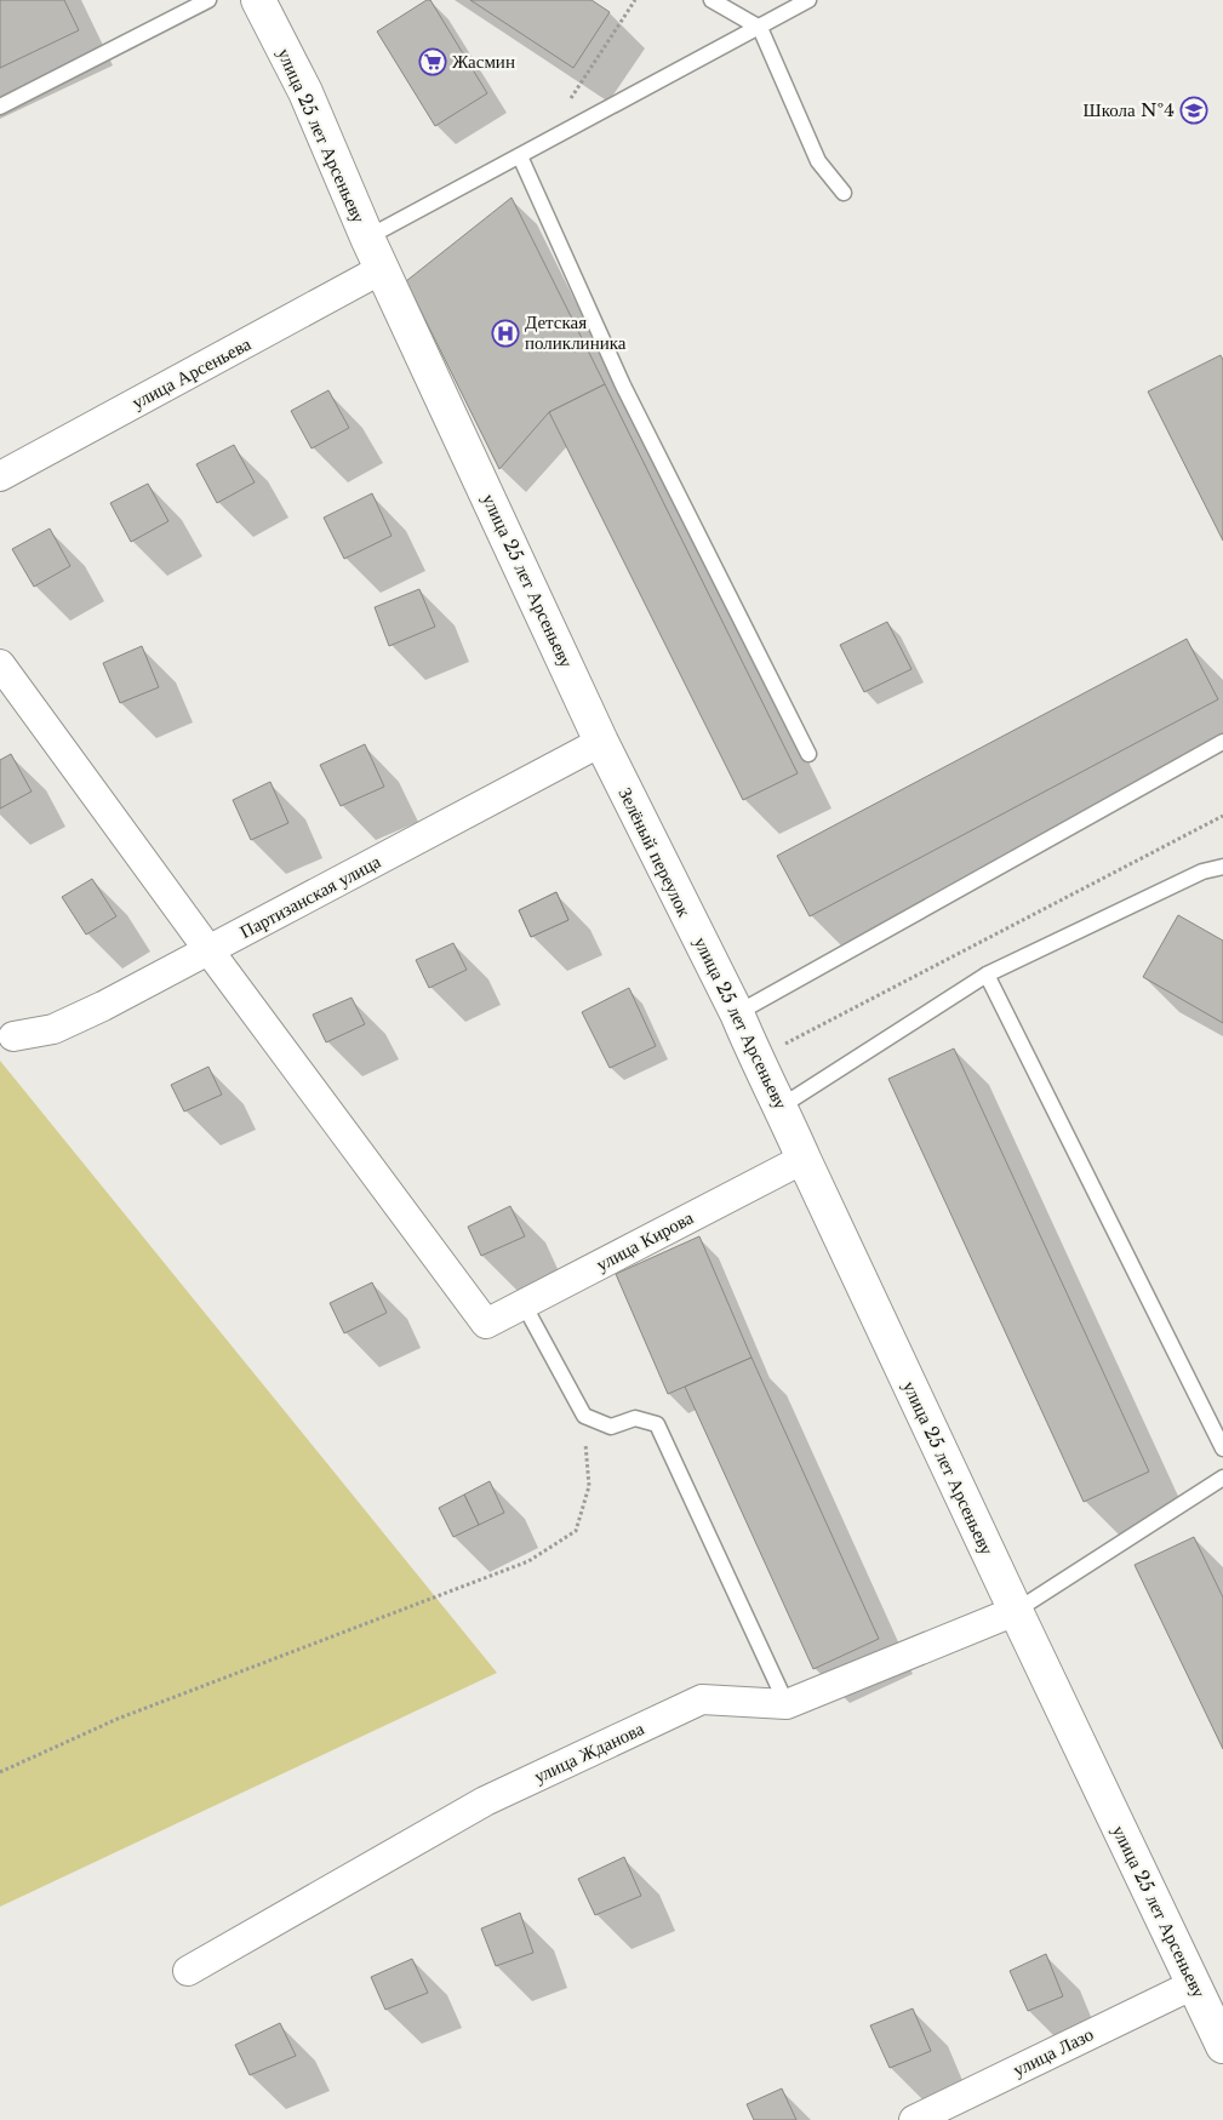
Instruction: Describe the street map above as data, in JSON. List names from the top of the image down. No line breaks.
{"streets":{"main road":["улица 25 лет Арсеньеву","Зелёный переулок"],"street":["улица Арсеньева","Партизанская улица","улица Кирова","улица Жданова","улица Лазо"]},"crossings":[["улица 25 лет Арсеньеву","улица Арсеньева"],["улица 25 лет Арсеньеву","Зелёный переулок"],["улица 25 лет Арсеньеву","Партизанская улица"],["улица 25 лет Арсеньеву","улица Кирова"],["улица 25 лет Арсеньеву","улица Жданова"],["улица 25 лет Арсеньеву","улица Лазо"],["Зелёный переулок","Партизанская улица"],["Зелёный переулок","улица Кирова"],["Партизанская улица","улица Кирова"]],"places":{"supermarket":["Жасмин"],"school or university":["Школа №4"],"hospital":["Детская поликлиника"]}}
